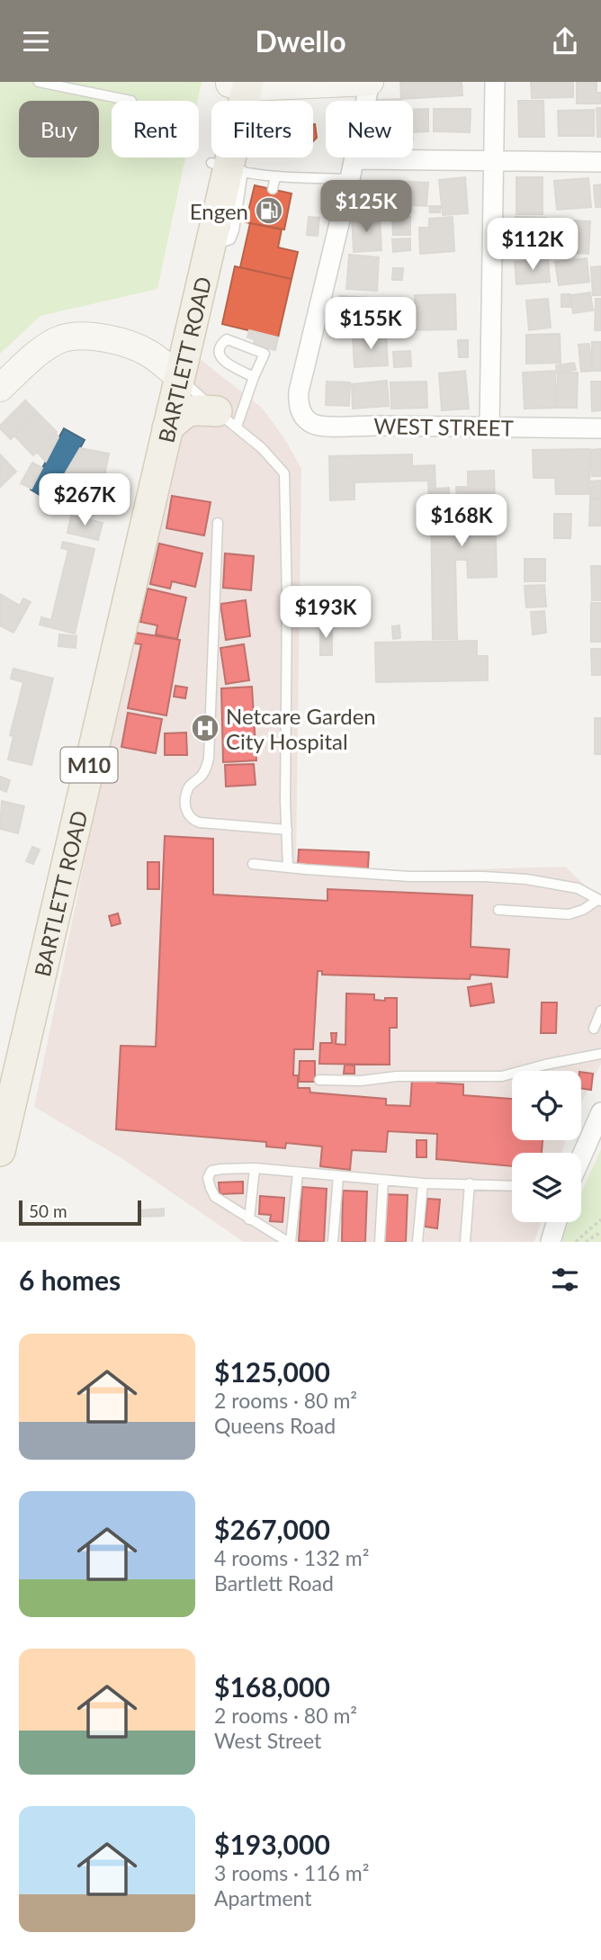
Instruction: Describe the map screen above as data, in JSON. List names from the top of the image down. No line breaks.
{"streets":{"main road":["BARTLETT ROAD","M10"],"street":["WEST STREET"]},"places":{"fuel station":["Engen"],"hospital":["Netcare Garden City Hospital"]},"scale_bar":"50 m","page":{"header":"Dwello","chip":["Buy","Rent","Filters","New"],"price":["$125K","$112K","$155K","$267K","$168K","$193K"],"scale":"50 m","heading":"6 homes","list":[{"name":"$125,000","note":"2 rooms · 80 m² · Queens Road"},{"name":"$267,000","note":"4 rooms · 132 m² · Bartlett Road"},{"name":"$168,000","note":"2 rooms · 80 m² · West Street"},{"name":"$193,000","note":"3 rooms · 116 m² · Apartment"}]}}
